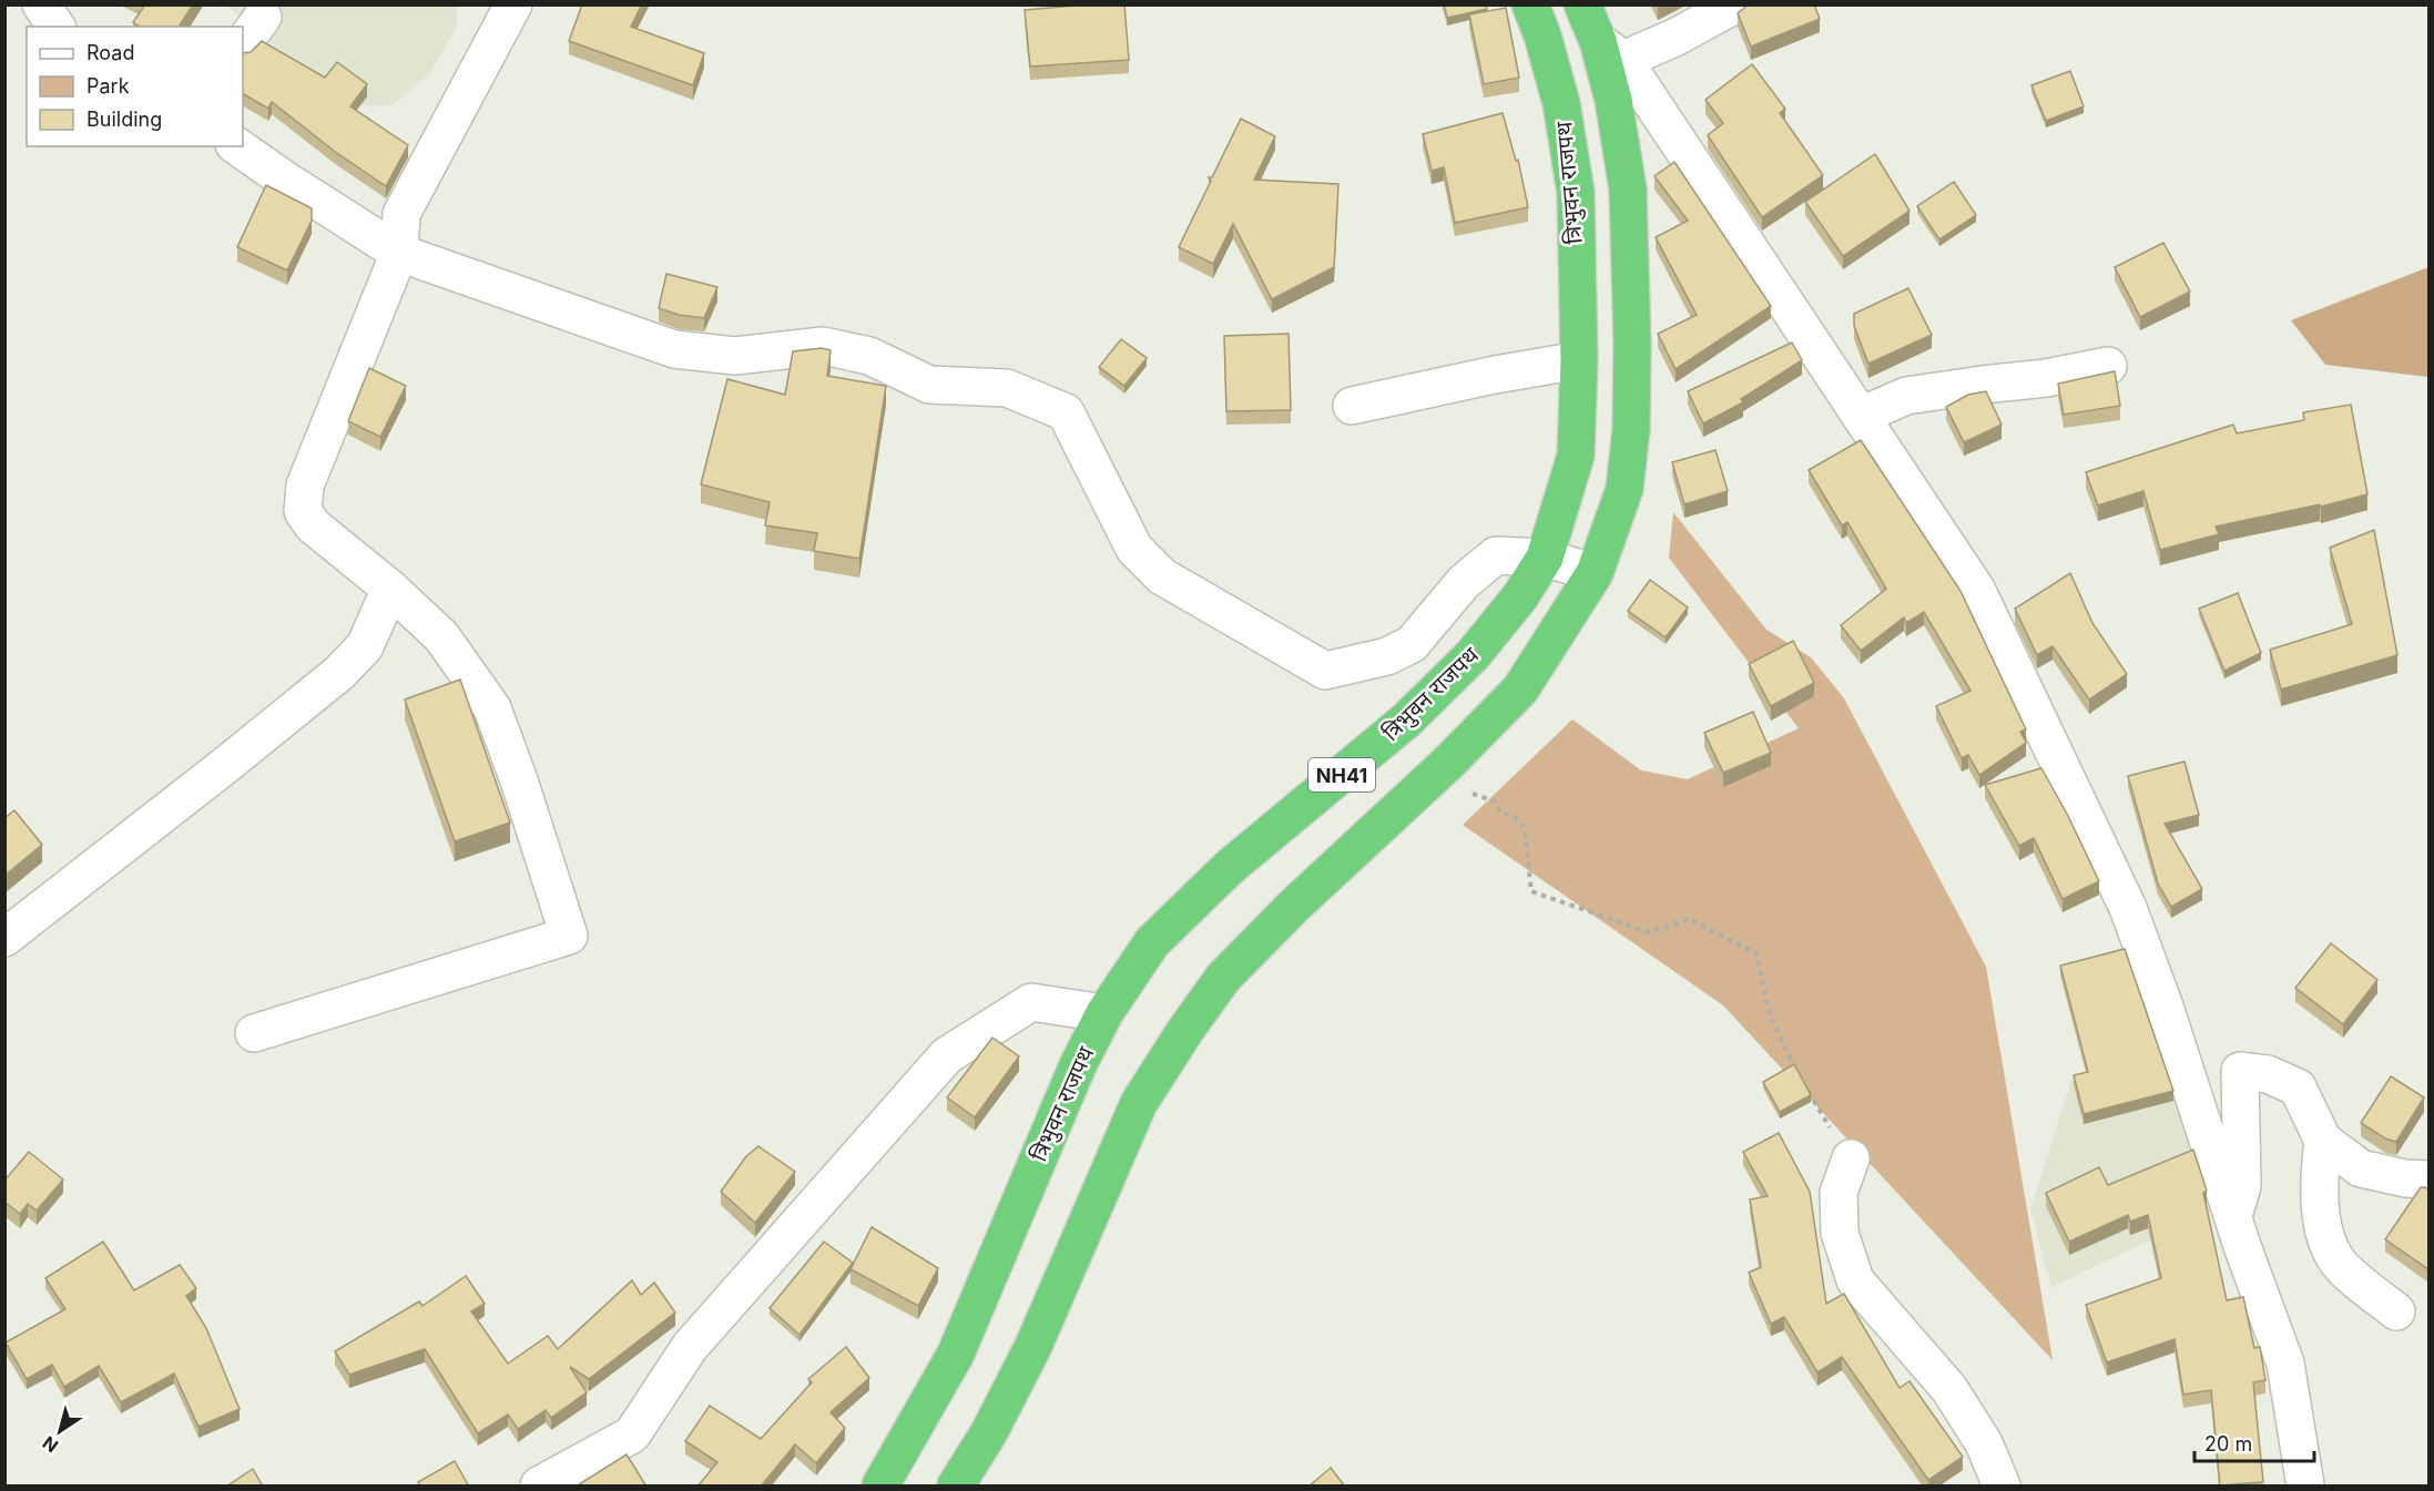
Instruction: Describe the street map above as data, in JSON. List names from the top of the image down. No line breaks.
{"streets":{"highway":["त्रिभुवन राजपथ","NH41"]},"legend":["Road","Park","Building"],"scale_bar":"20 m","north":"bottom left"}
